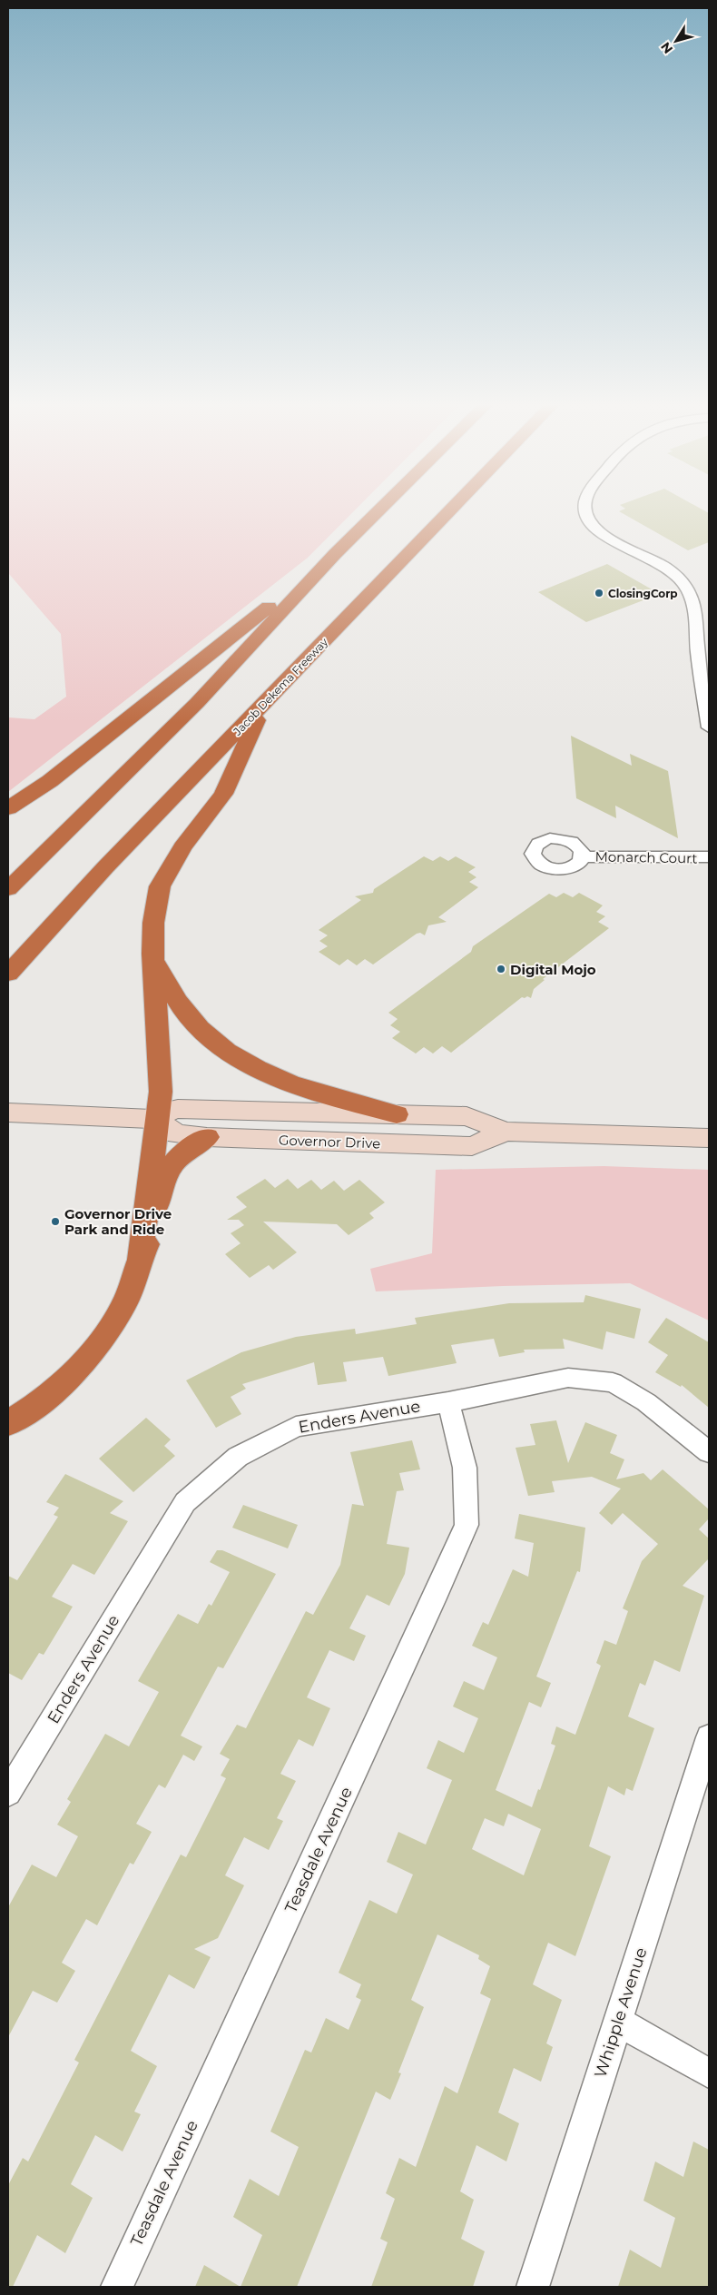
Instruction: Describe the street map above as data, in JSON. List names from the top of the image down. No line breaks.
{"streets":{"highway":["Jacob Dekema Freeway"],"main road":["Governor Drive"],"street":["Monarch Court","Enders Avenue","Teasdale Avenue","Whipple Avenue"]},"crossings":[["Enders Avenue","Teasdale Avenue"]],"places":["ClosingCorp","Digital Mojo","Governor Drive Park and Ride"],"north":"bottom left"}
